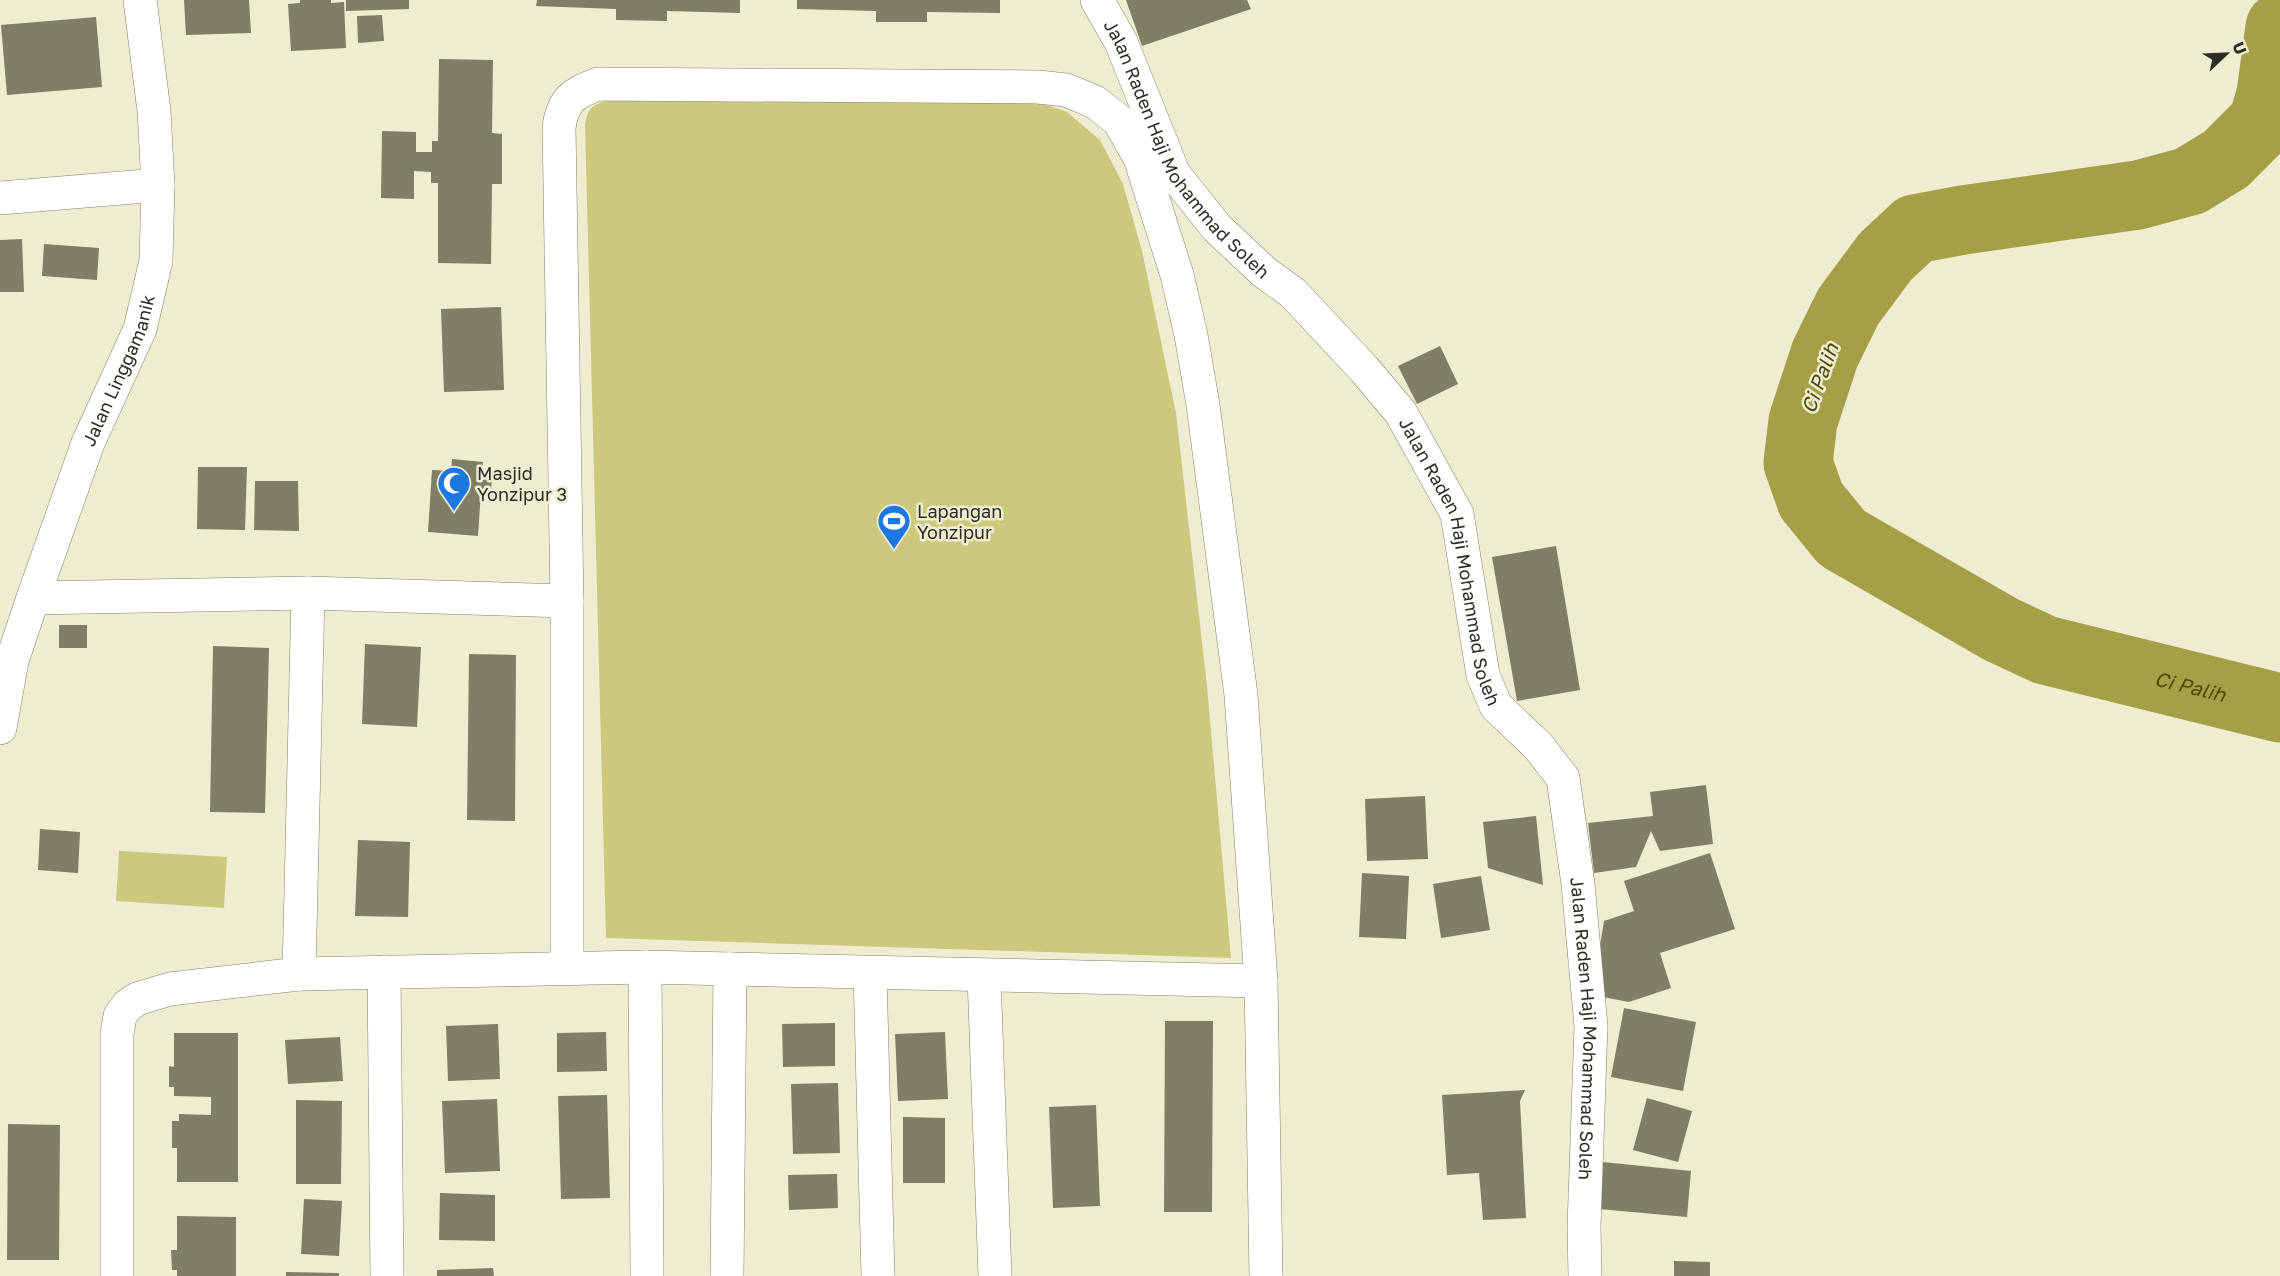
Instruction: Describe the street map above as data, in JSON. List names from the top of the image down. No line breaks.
{"streets":{"street":["Jalan Raden Haji Mohammad Soleh","Jalan Linggamanik"]},"water":["Ci Palih"],"places":{"mosque":["Masjid Yonzipur 3"],"sports":["Lapangan Yonzipur"]},"north":"top right"}
